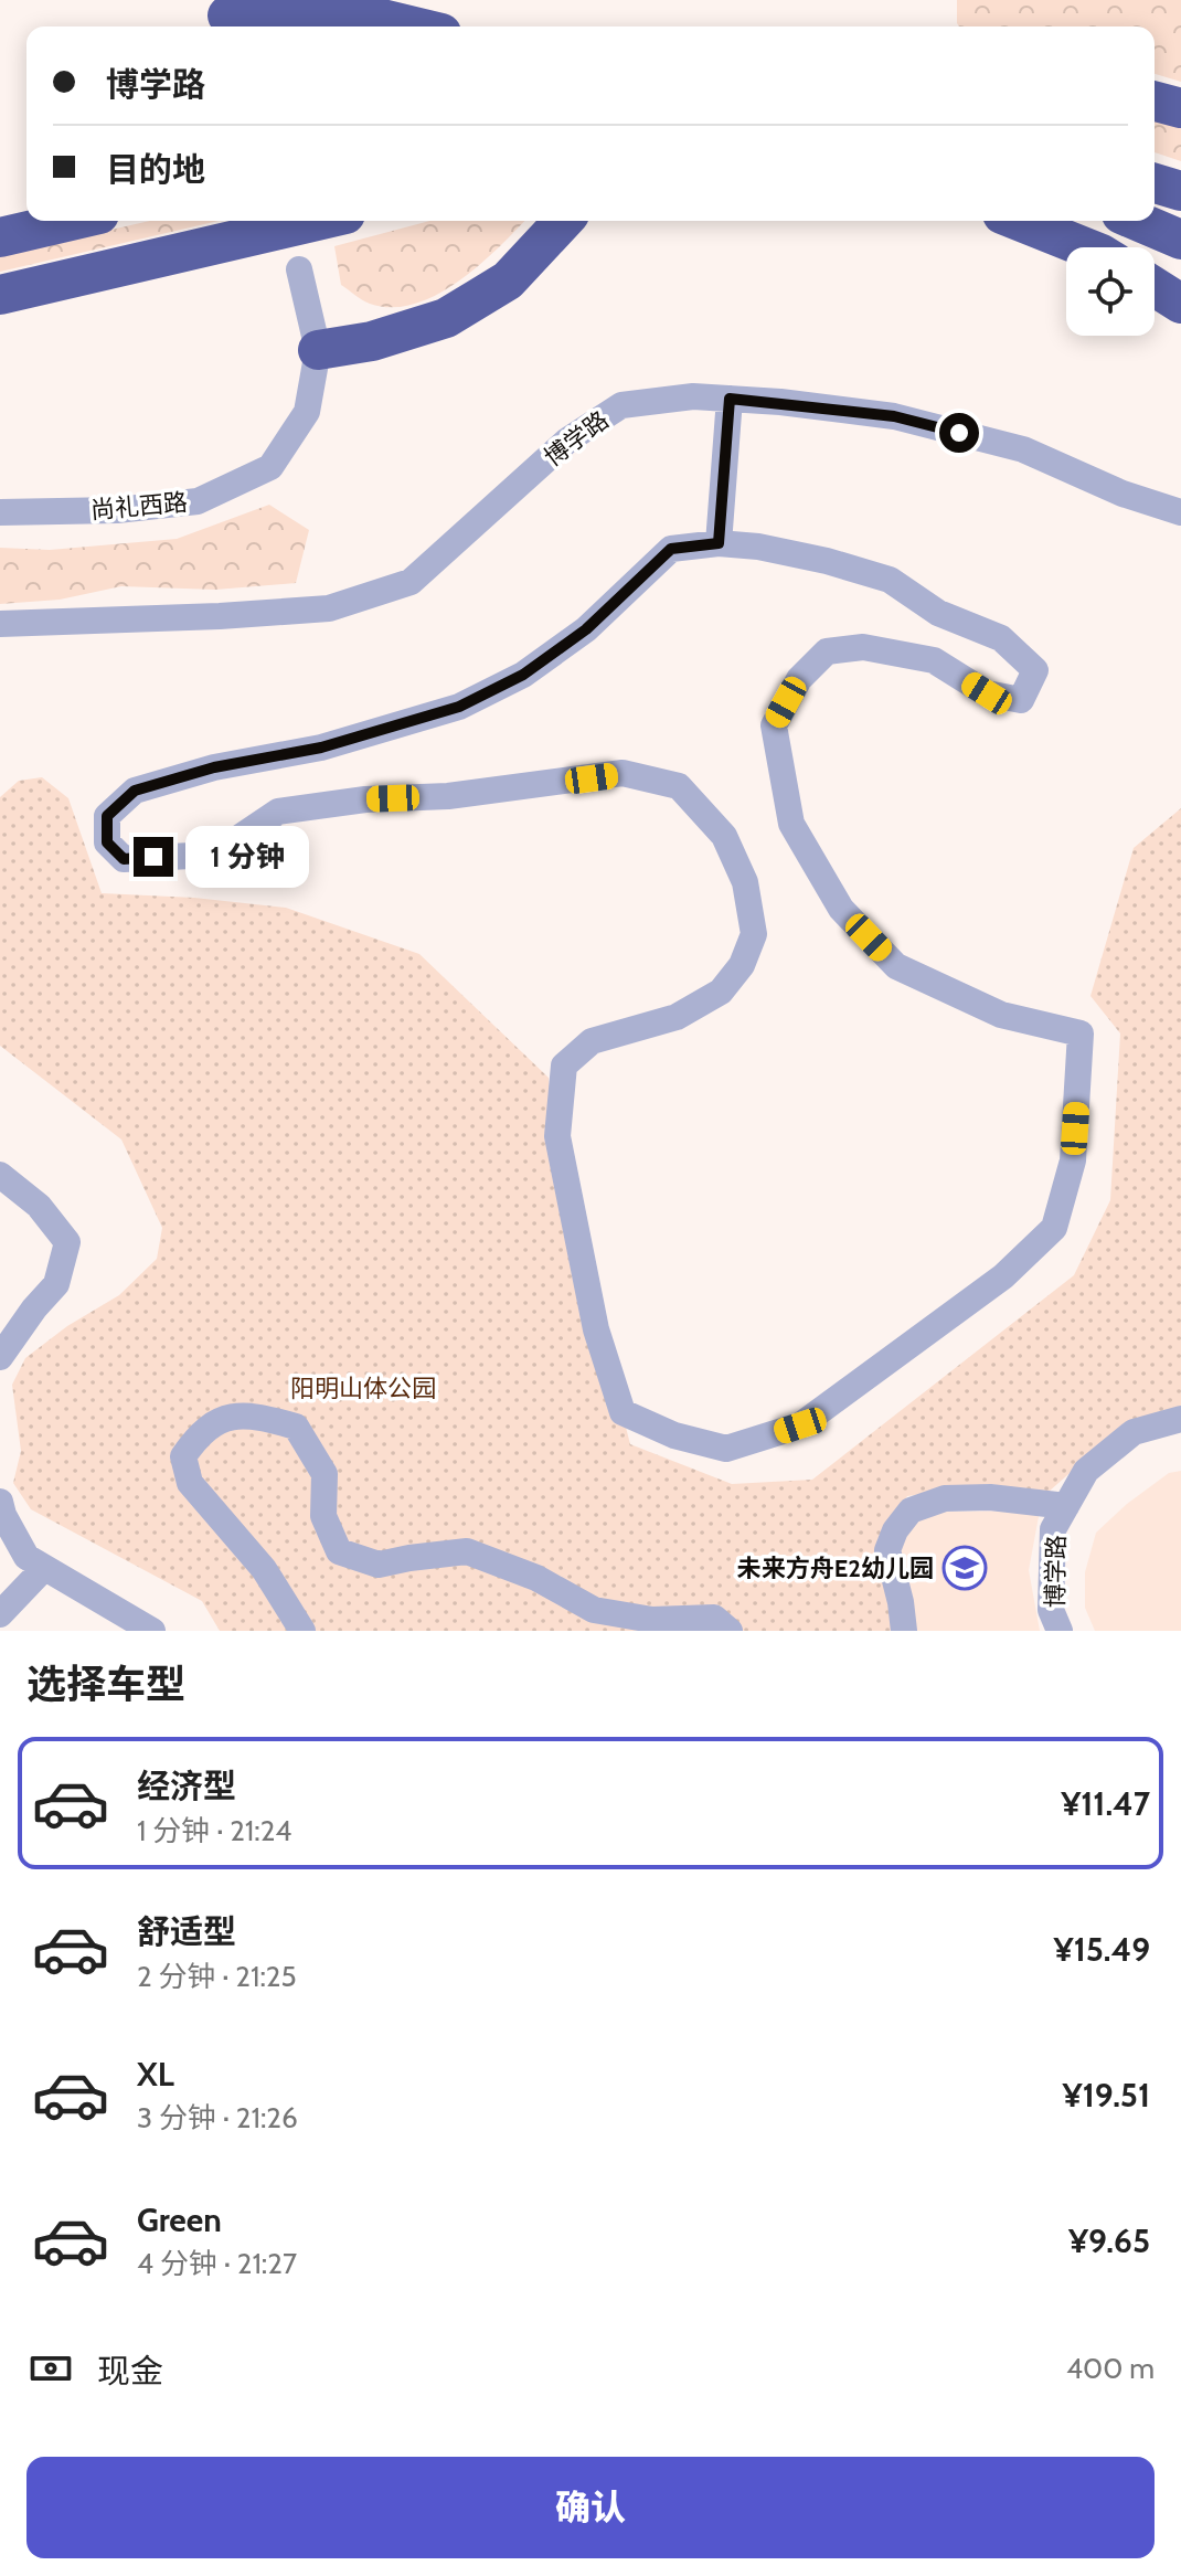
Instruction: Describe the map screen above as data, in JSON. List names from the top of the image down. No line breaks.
{"streets":{"street":["博学路","尚礼西路"]},"parks":["阳明山体公园"],"places":{"school or university":["未来方舟E2幼儿园"]},"page":{"banner":["博学路","目的地"],"bubble":"1 分钟","heading":"选择车型","list":[{"name":"经济型","note":"1 分钟 · 21:24","value":"¥11.47"},{"name":"舒适型","note":"2 分钟 · 21:25","value":"¥15.49"},{"name":"XL","note":"3 分钟 · 21:26","value":"¥19.51"},{"name":"Green","note":"4 分钟 · 21:27","value":"¥9.65"}],"pay":["现金","400 m"],"buttons":"确认"}}
